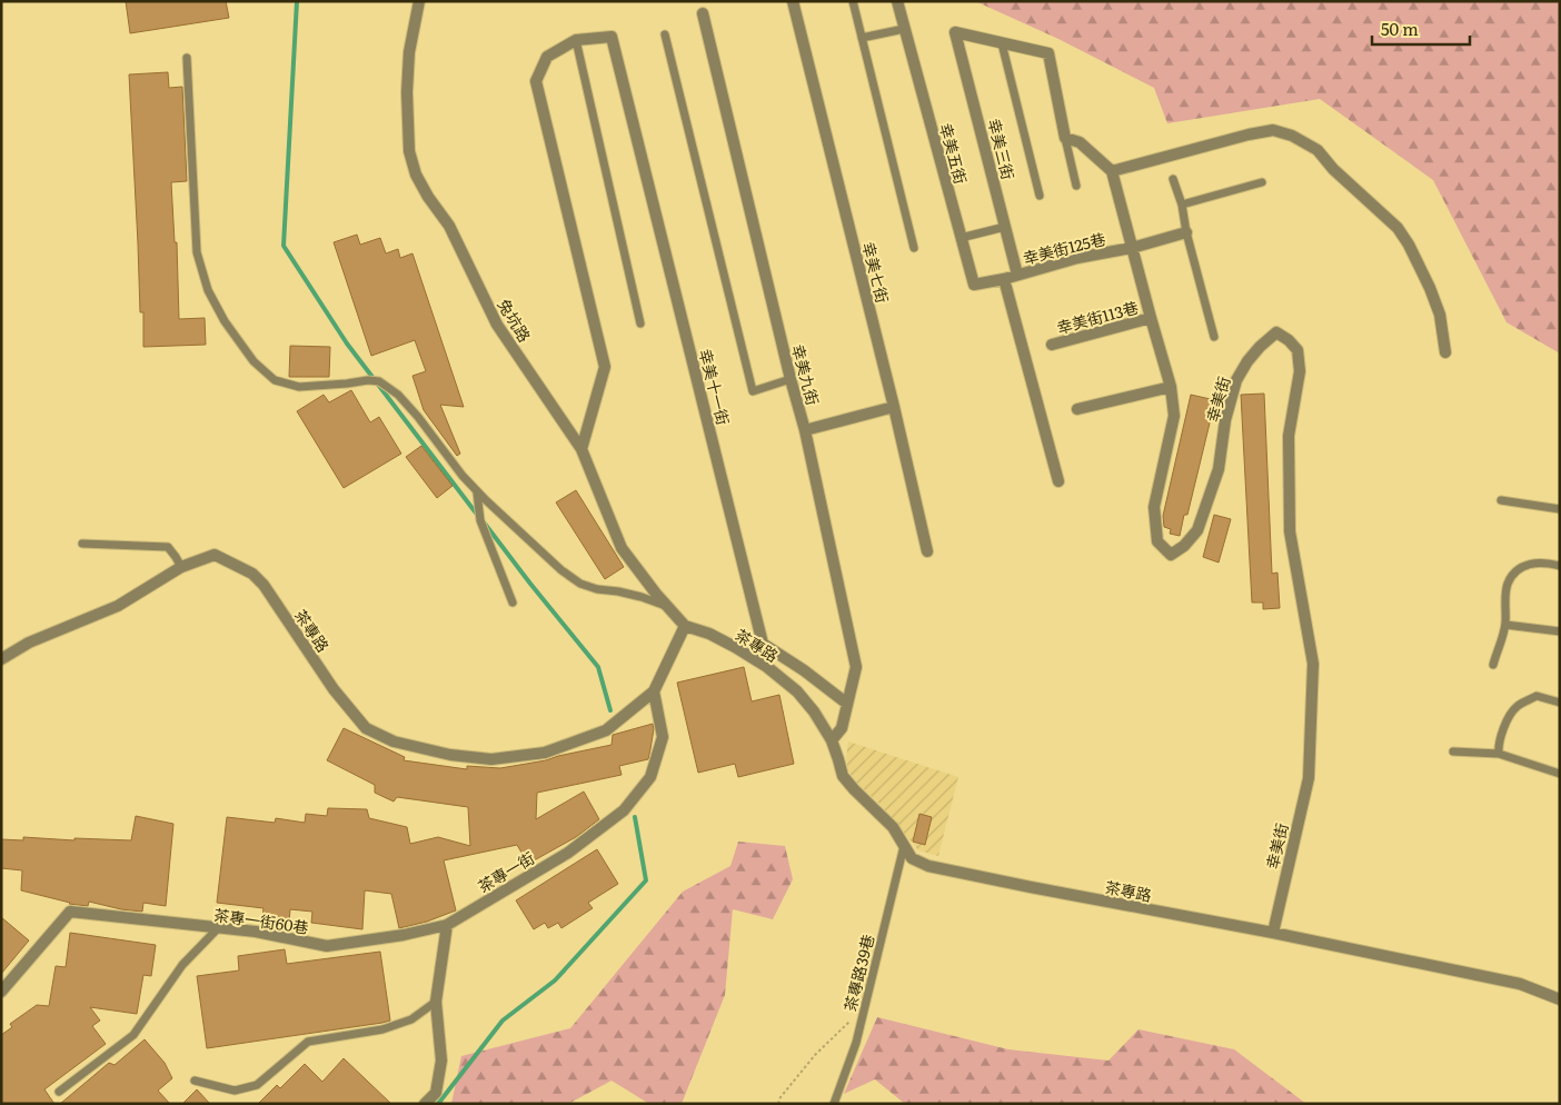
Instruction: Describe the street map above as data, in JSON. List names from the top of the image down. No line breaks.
{"streets":{"street":["幸美三街","幸美五街","幸美街125巷","幸美七街","幸美街113巷","兔坑路","幸美九街","幸美十一街","幸美街","茶專路","茶專一街","茶專一街60巷"],"lane":["茶專路39巷"]},"crossings":[["幸美三街","幸美街125巷"],["幸美五街","幸美街125巷"],["幸美街125巷","幸美街"],["幸美街113巷","幸美街"],["兔坑路","茶專路"],["幸美九街","幸美十一街"],["幸美九街","茶專路"],["幸美街","茶專路"],["茶專路","茶專一街"],["茶專路","茶專路39巷"],["茶專一街","茶專一街60巷"]],"scale_bar":"50 m"}
